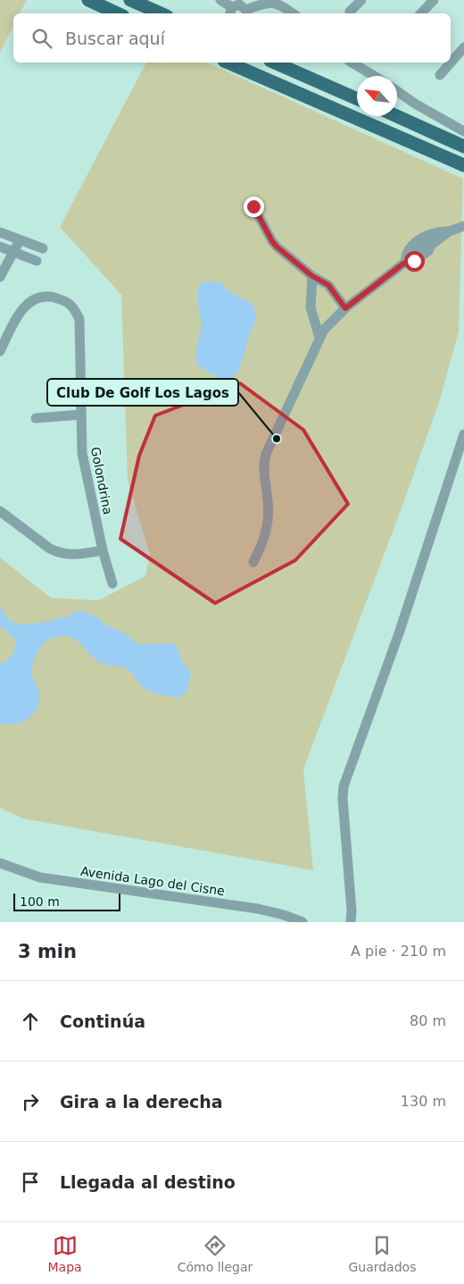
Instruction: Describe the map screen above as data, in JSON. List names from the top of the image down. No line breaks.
{"streets":{"street":["Golondrina","Avenida Lago del Cisne"]},"places":["Club De Golf Los Lagos"],"scale_bar":"100 m","north":"top left","page":{"search":"Buscar aquí","scale":"100 m","heading":["3 min","A pie · 210 m"],"list":[["Continúa","80 m"],["Gira a la derecha","130 m"],"Llegada al destino"],"nav":["Mapa","Cómo llegar","Guardados"]}}
